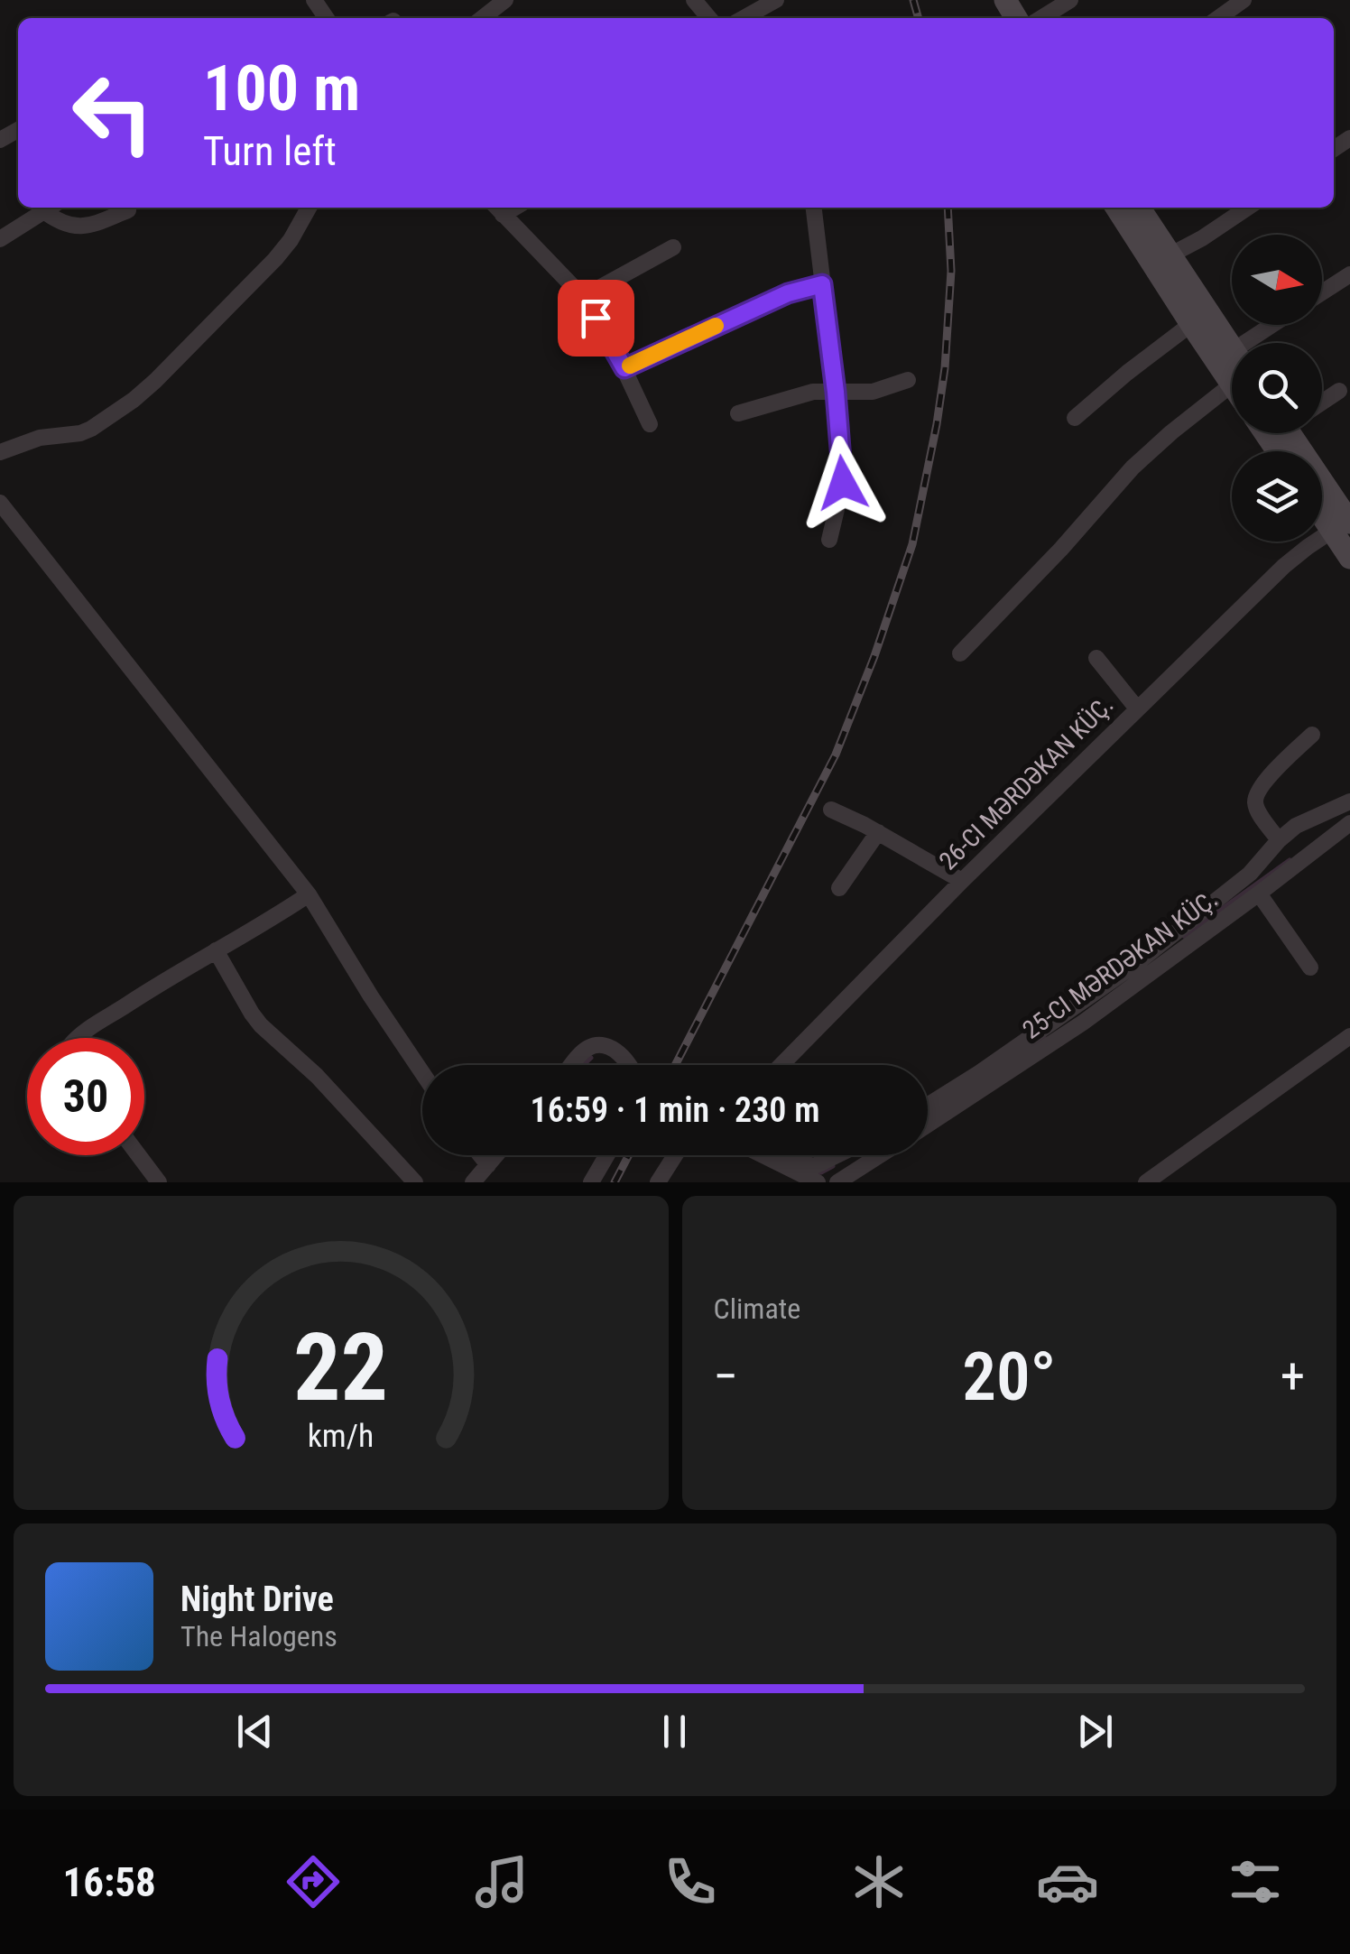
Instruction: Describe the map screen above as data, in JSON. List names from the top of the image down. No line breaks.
{"streets":{"street":["25-CI MƏRDƏKAN KÜÇ."]},"north":"right","page":{"turn":["100 m","Turn left"],"limit":"30","trip":"16:59 · 1 min · 230 m","tile":"Climate","heat":["−","20°","+"],"song":["Night Drive","The Halogens"],"tabs":"16:58","gauge":["22","km/h"]}}
